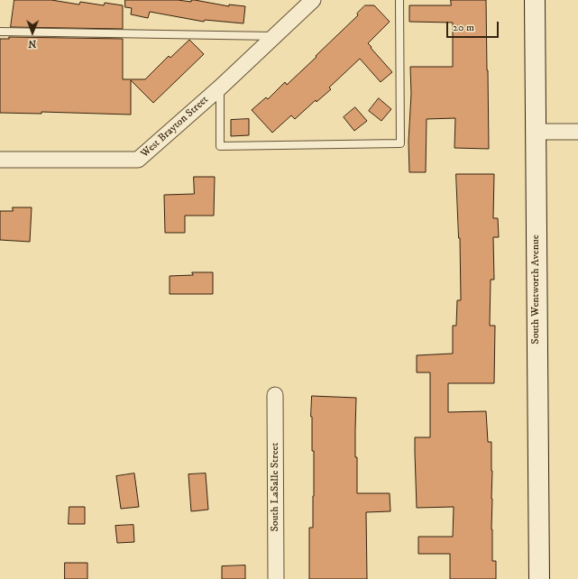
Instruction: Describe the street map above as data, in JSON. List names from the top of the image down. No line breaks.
{"streets":{"street":["West Brayton Street","South Wentworth Avenue","South LaSalle Street"]},"scale_bar":"20 m","north":"bottom"}
